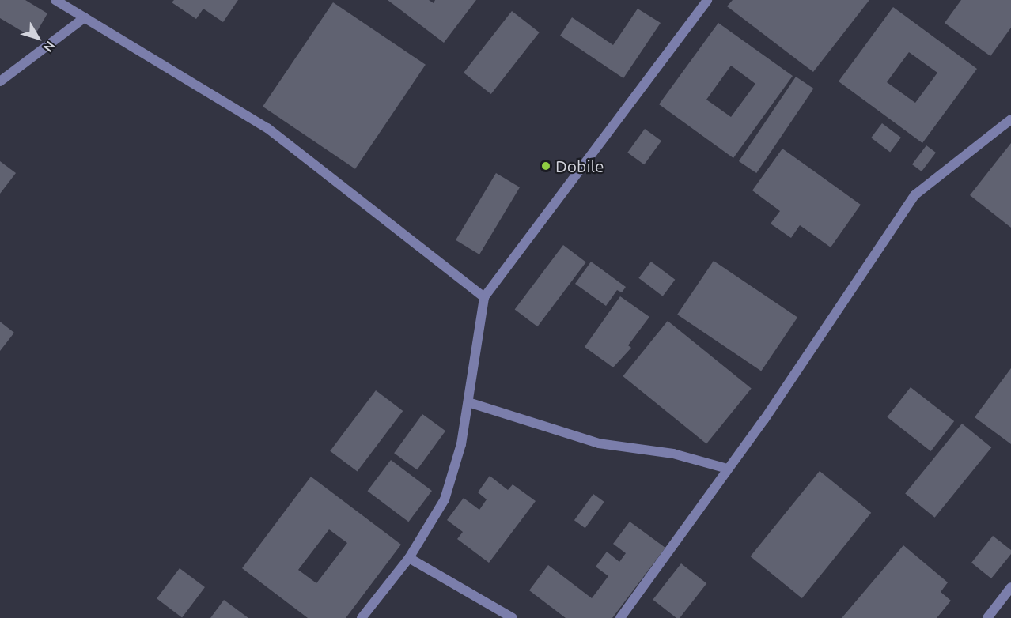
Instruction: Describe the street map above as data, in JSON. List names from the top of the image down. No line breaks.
{"places":["Dobile"],"north":"bottom right"}
